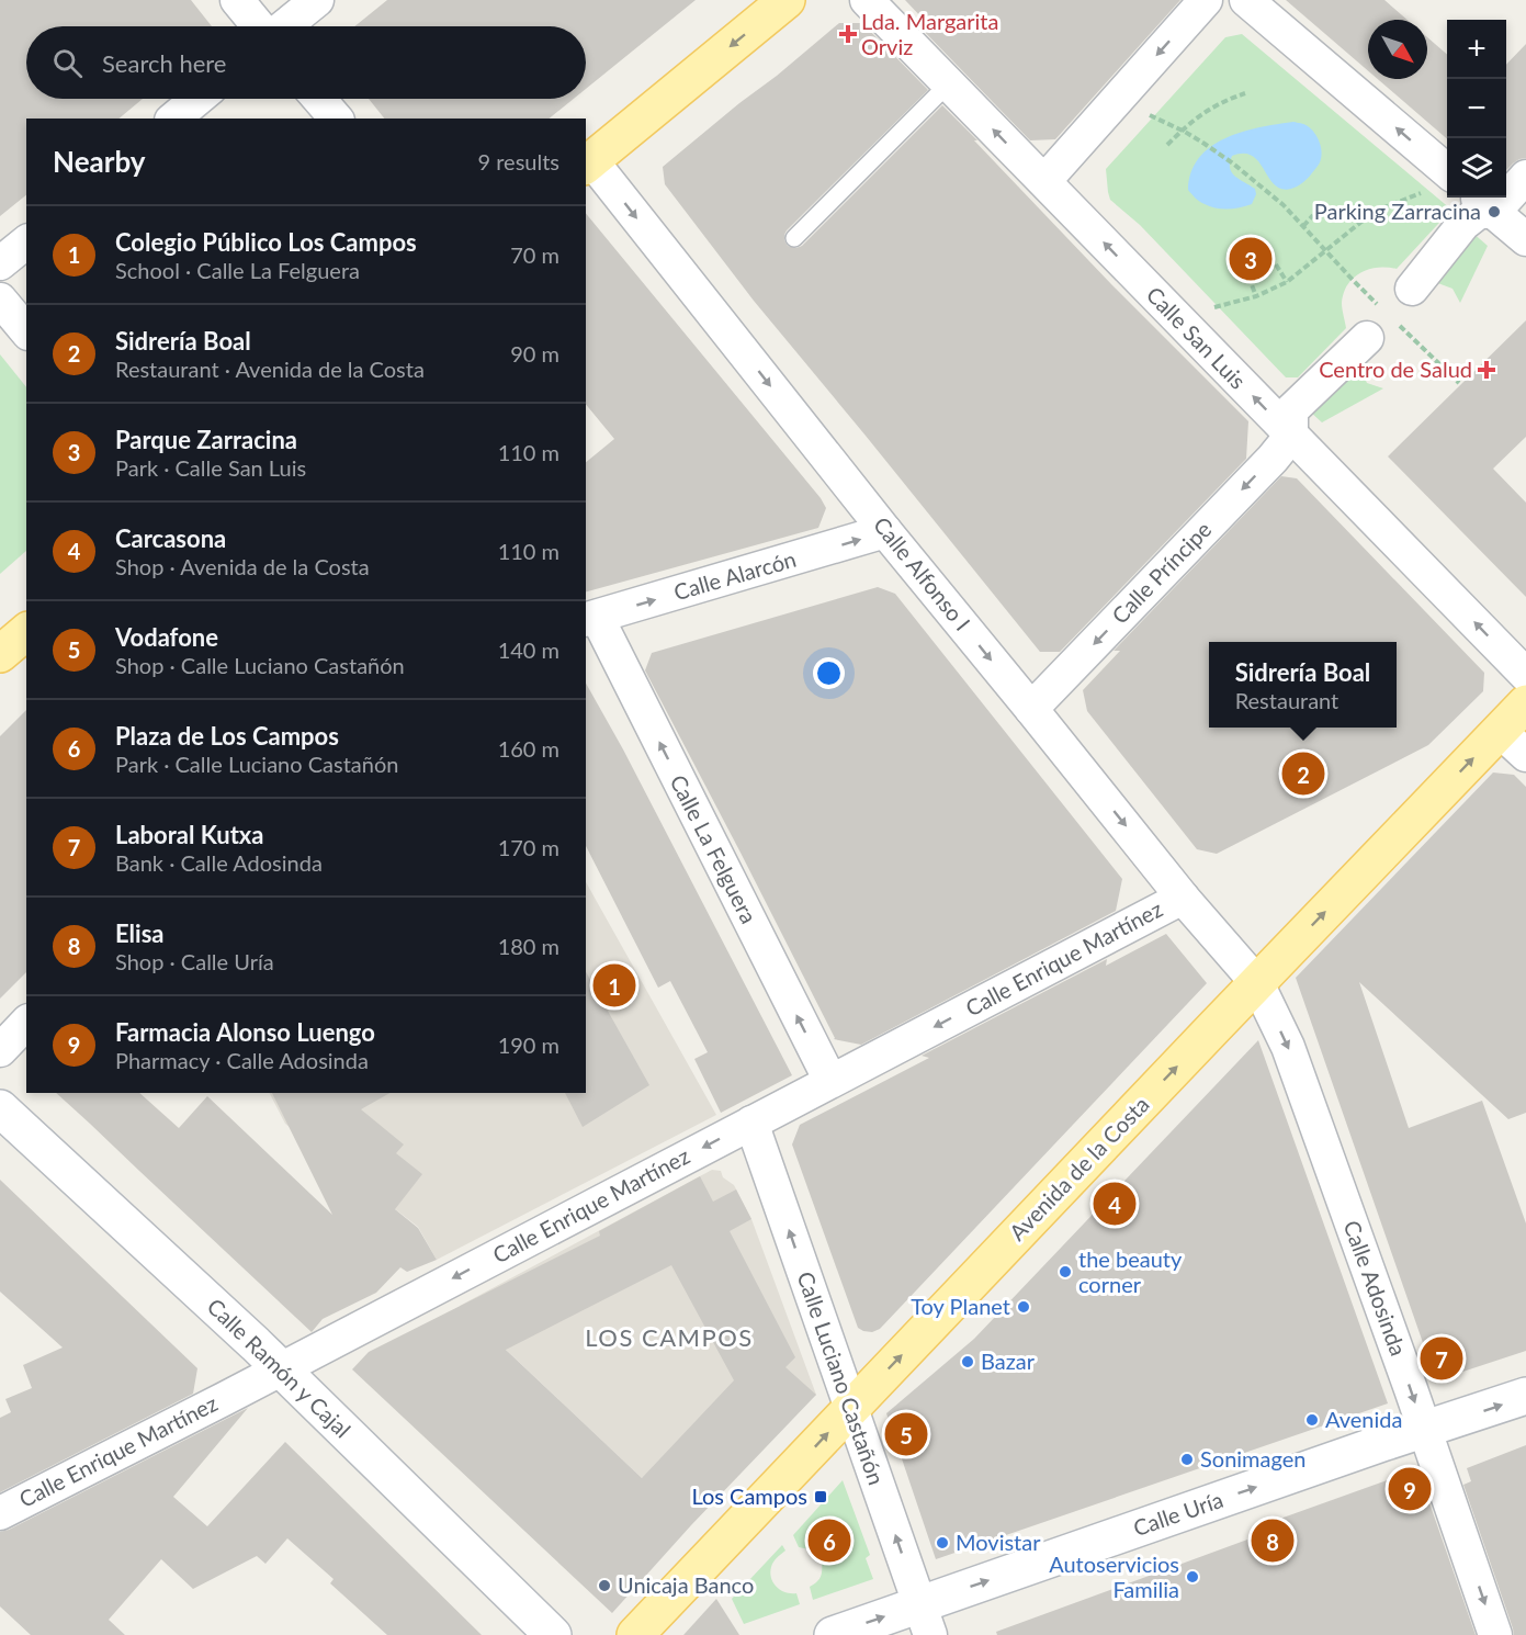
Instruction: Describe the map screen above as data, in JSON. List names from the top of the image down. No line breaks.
{"streets":{"main road":["Avenida de la Costa","Calle Ramón y Cajal","Calle Uría"],"street":["Calle San Luis","Calle Príncipe","Calle Alfonso I","Calle Alarcón","Calle La Felguera","Calle Enrique Martínez","Calle Adosinda","Calle Luciano Castañón"]},"crossings":[["Calle San Luis","Calle Príncipe"],["Calle Príncipe","Calle Alfonso I"],["Calle Alfonso I","Calle Alarcón"],["Calle Alfonso I","Calle Enrique Martínez"],["Calle Alfonso I","Avenida de la Costa"],["Calle Alfonso I","Calle Adosinda"],["Calle Alarcón","Calle La Felguera"],["Calle La Felguera","Calle Enrique Martínez"],["Calle Enrique Martínez","Calle Ramón y Cajal"],["Calle Enrique Martínez","Calle Luciano Castañón"],["Avenida de la Costa","Calle Adosinda"],["Avenida de la Costa","Calle Luciano Castañón"],["Calle Adosinda","Calle Uría"],["Calle Luciano Castañón","Calle Uría"]],"one_way":["Calle Príncipe","Calle Alfonso I","Calle Alarcón","Calle La Felguera","Calle Enrique Martínez","Avenida de la Costa","Calle Adosinda","Calle Luciano Castañón","Calle Uría"],"districts":["LOS CAMPOS"],"places":{"health":["Lda. Margarita Orviz","Centro de Salud"],"other":["Parking Zarracina","the beauty corner","Toy Planet","Bazar","Avenida","Sonimagen","Movistar","Autoservicios Familia","Unicaja Banco"],"transit":["Los Campos"]},"north":"bottom right","page":{"map_buttons":["+","−"],"search":"Search here","heading":["Nearby","9 results"],"list":[{"mark":"1","name":"Colegio Público Los Campos","note":"School · Calle La Felguera","value":"70 m"},{"mark":"2","name":"Sidrería Boal","note":"Restaurant · Avenida de la Costa","value":"90 m"},{"mark":"3","name":"Parque Zarracina","note":"Park · Calle San Luis","value":"110 m"},{"mark":"4","name":"Carcasona","note":"Shop · Avenida de la Costa","value":"110 m"},{"mark":"5","name":"Vodafone","note":"Shop · Calle Luciano Castañón","value":"140 m"},{"mark":"6","name":"Plaza de Los Campos","note":"Park · Calle Luciano Castañón","value":"160 m"},{"mark":"7","name":"Laboral Kutxa","note":"Bank · Calle Adosinda","value":"170 m"},{"mark":"8","name":"Elisa","note":"Shop · Calle Uría","value":"180 m"},{"mark":"9","name":"Farmacia Alonso Luengo","note":"Pharmacy · Calle Adosinda","value":"190 m"}],"pins":["3","2","1","4","7","5","9","6","8"],"popup":["Sidrería Boal","Restaurant"]}}
